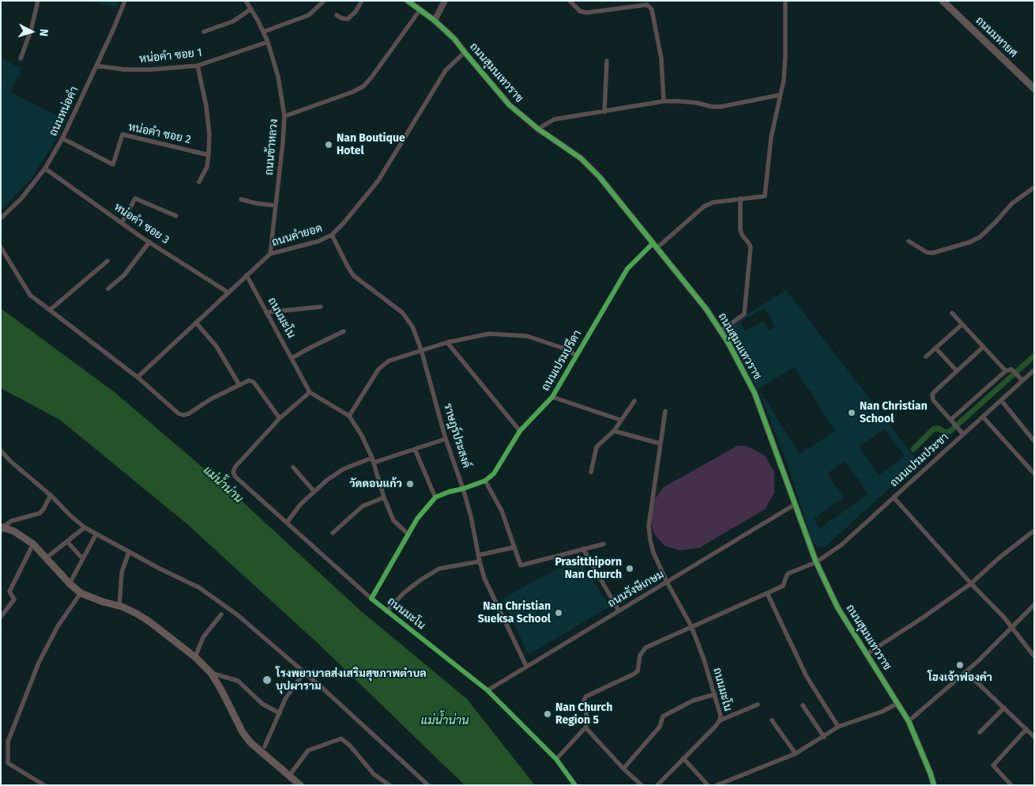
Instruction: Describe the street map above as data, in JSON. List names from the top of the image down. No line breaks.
{"streets":{"main road":["ถนนมหายศ"],"street":["หน่อคำ ซอย 1","ถนนสุมนเทวราช","ถนนหน่อคำ","หน่อคำ ซอย 2","ถนนข้าหลวง","หน่อคำ ซอย 3","ถนนคำยอด","ถนนมะโน","ถนนเปรมปรีดา","ราษฎร์ประสงค์","ถนนเปรมประชา","ถนนรังษีเกษม"]},"crossings":[["หน่อคำ ซอย 1","ถนนหน่อคำ"],["หน่อคำ ซอย 1","ถนนข้าหลวง"],["ถนนสุมนเทวราช","ถนนคำยอด"],["ถนนสุมนเทวราช","ถนนเปรมปรีดา"],["ถนนสุมนเทวราช","ถนนเปรมประชา"],["ถนนสุมนเทวราช","ถนนรังษีเกษม"],["ถนนหน่อคำ","หน่อคำ ซอย 2"],["ถนนหน่อคำ","หน่อคำ ซอย 3"],["ถนนข้าหลวง","ถนนคำยอด"],["หน่อคำ ซอย 3","ถนนคำยอด"],["ถนนคำยอด","ถนนมะโน"],["ถนนคำยอด","ราษฎร์ประสงค์"],["ถนนมะโน","ถนนเปรมปรีดา"],["ถนนมะโน","ถนนเปรมประชา"],["ถนนมะโน","ถนนรังษีเกษม"],["ถนนเปรมปรีดา","ราษฎร์ประสงค์"],["ราษฎร์ประสงค์","ถนนรังษีเกษม"]],"water":["แม่น้ำน่าน"],"places":["Nan Boutique Hotel","Nan Christian School","วัดดอนแก้ว","Prasitthiporn Nan Church","Nan Christian Sueksa School","โฮงเจ้าฟองคำ","โรงพยาบาลส่งเสริมสุขภาพตำบล บุปผาราม","Nan Church Region 5"],"north":"right"}
